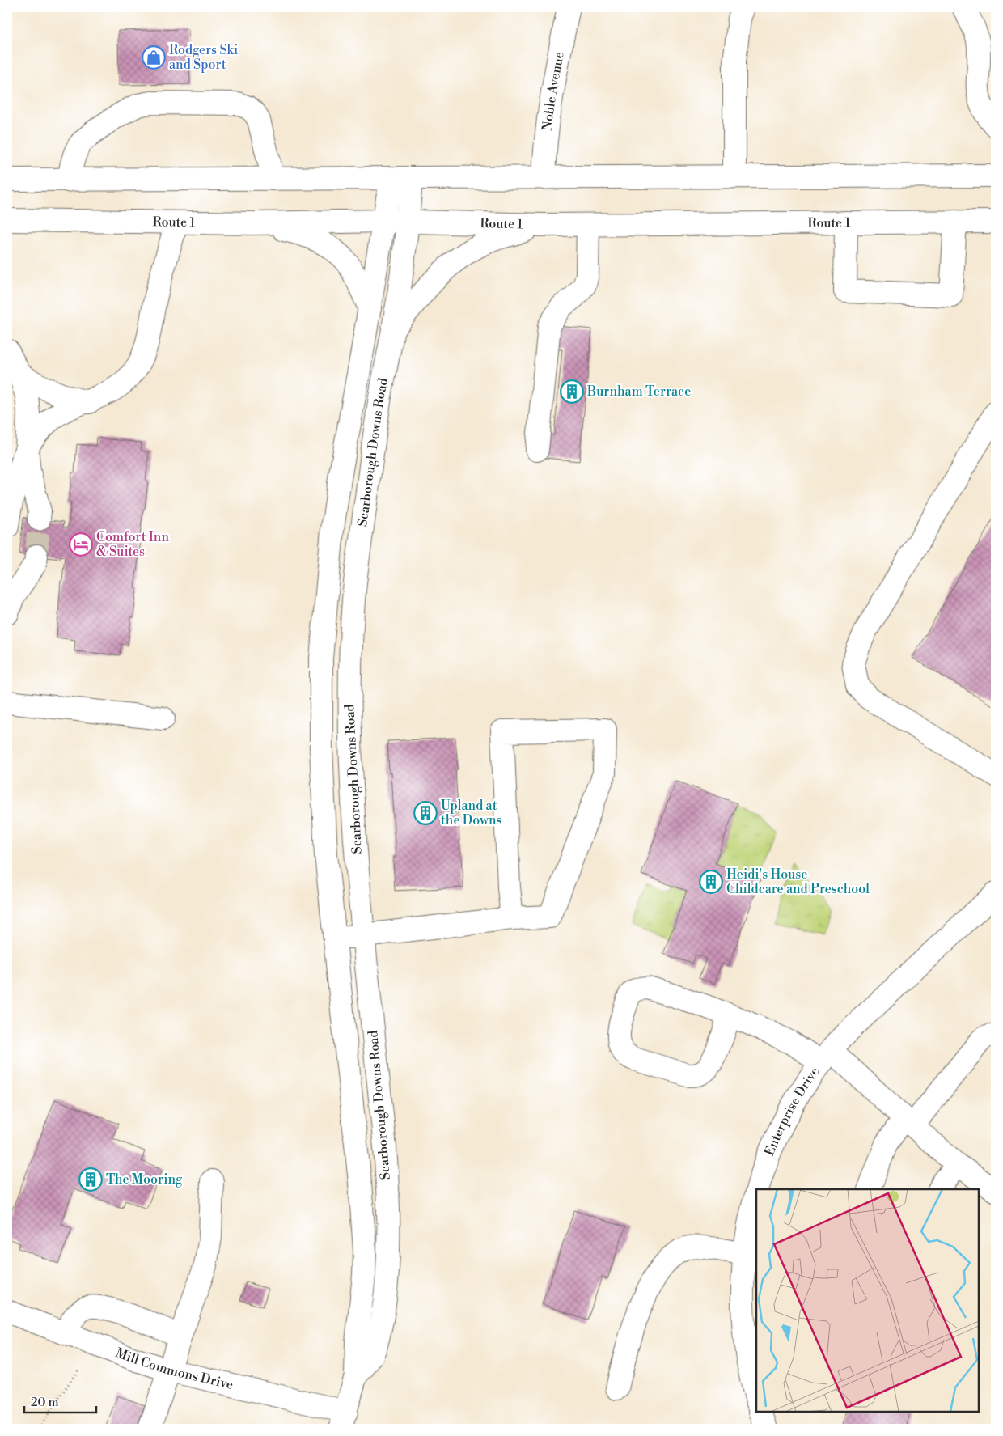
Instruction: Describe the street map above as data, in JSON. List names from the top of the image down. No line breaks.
{"streets":{"street":["Noble Avenue","Route 1","Scarborough Downs Road","Enterprise Drive","Mill Commons Drive"]},"crossings":[["Route 1","Scarborough Downs Road"],["Scarborough Downs Road","Mill Commons Drive"]],"places":{"shop":["Rodgers Ski and Sport"],"building":["Burnham Terrace","Upland at the Downs","Heidi's House Childcare and Preschool","The Mooring"],"hotel":["Comfort Inn & Suites"]},"scale_bar":"20 m"}
